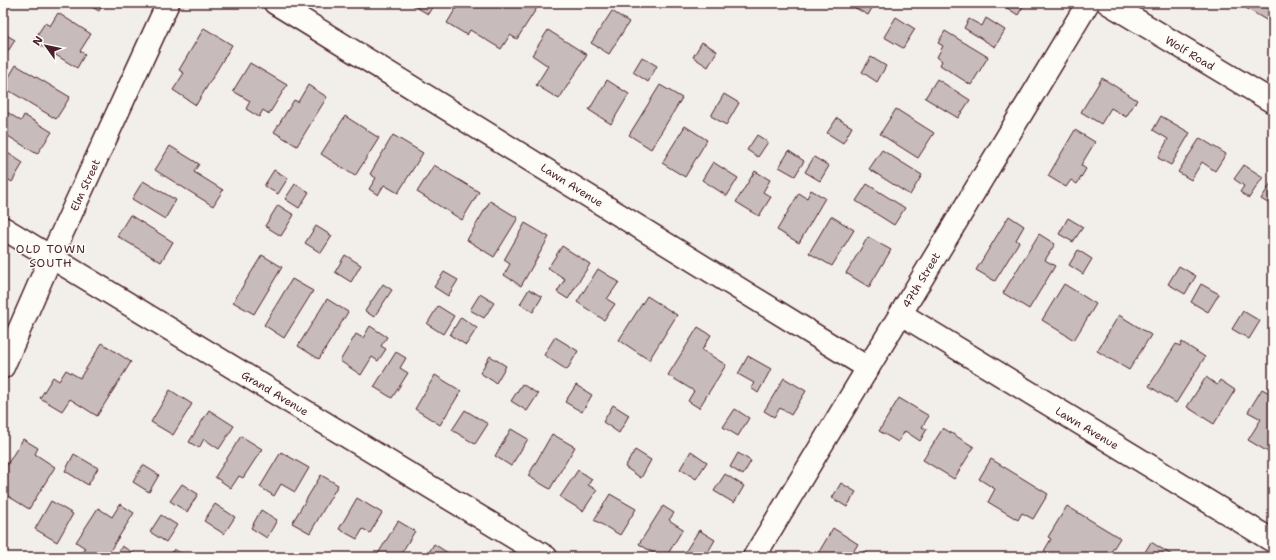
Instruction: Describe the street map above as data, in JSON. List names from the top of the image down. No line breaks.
{"streets":{"street":["Wolf Road","Elm Street","Lawn Avenue","47th Street","Grand Avenue"]},"crossings":[["Elm Street","Grand Avenue"],["Lawn Avenue","47th Street"]],"districts":["OLD TOWN SOUTH"],"north":"top left"}
